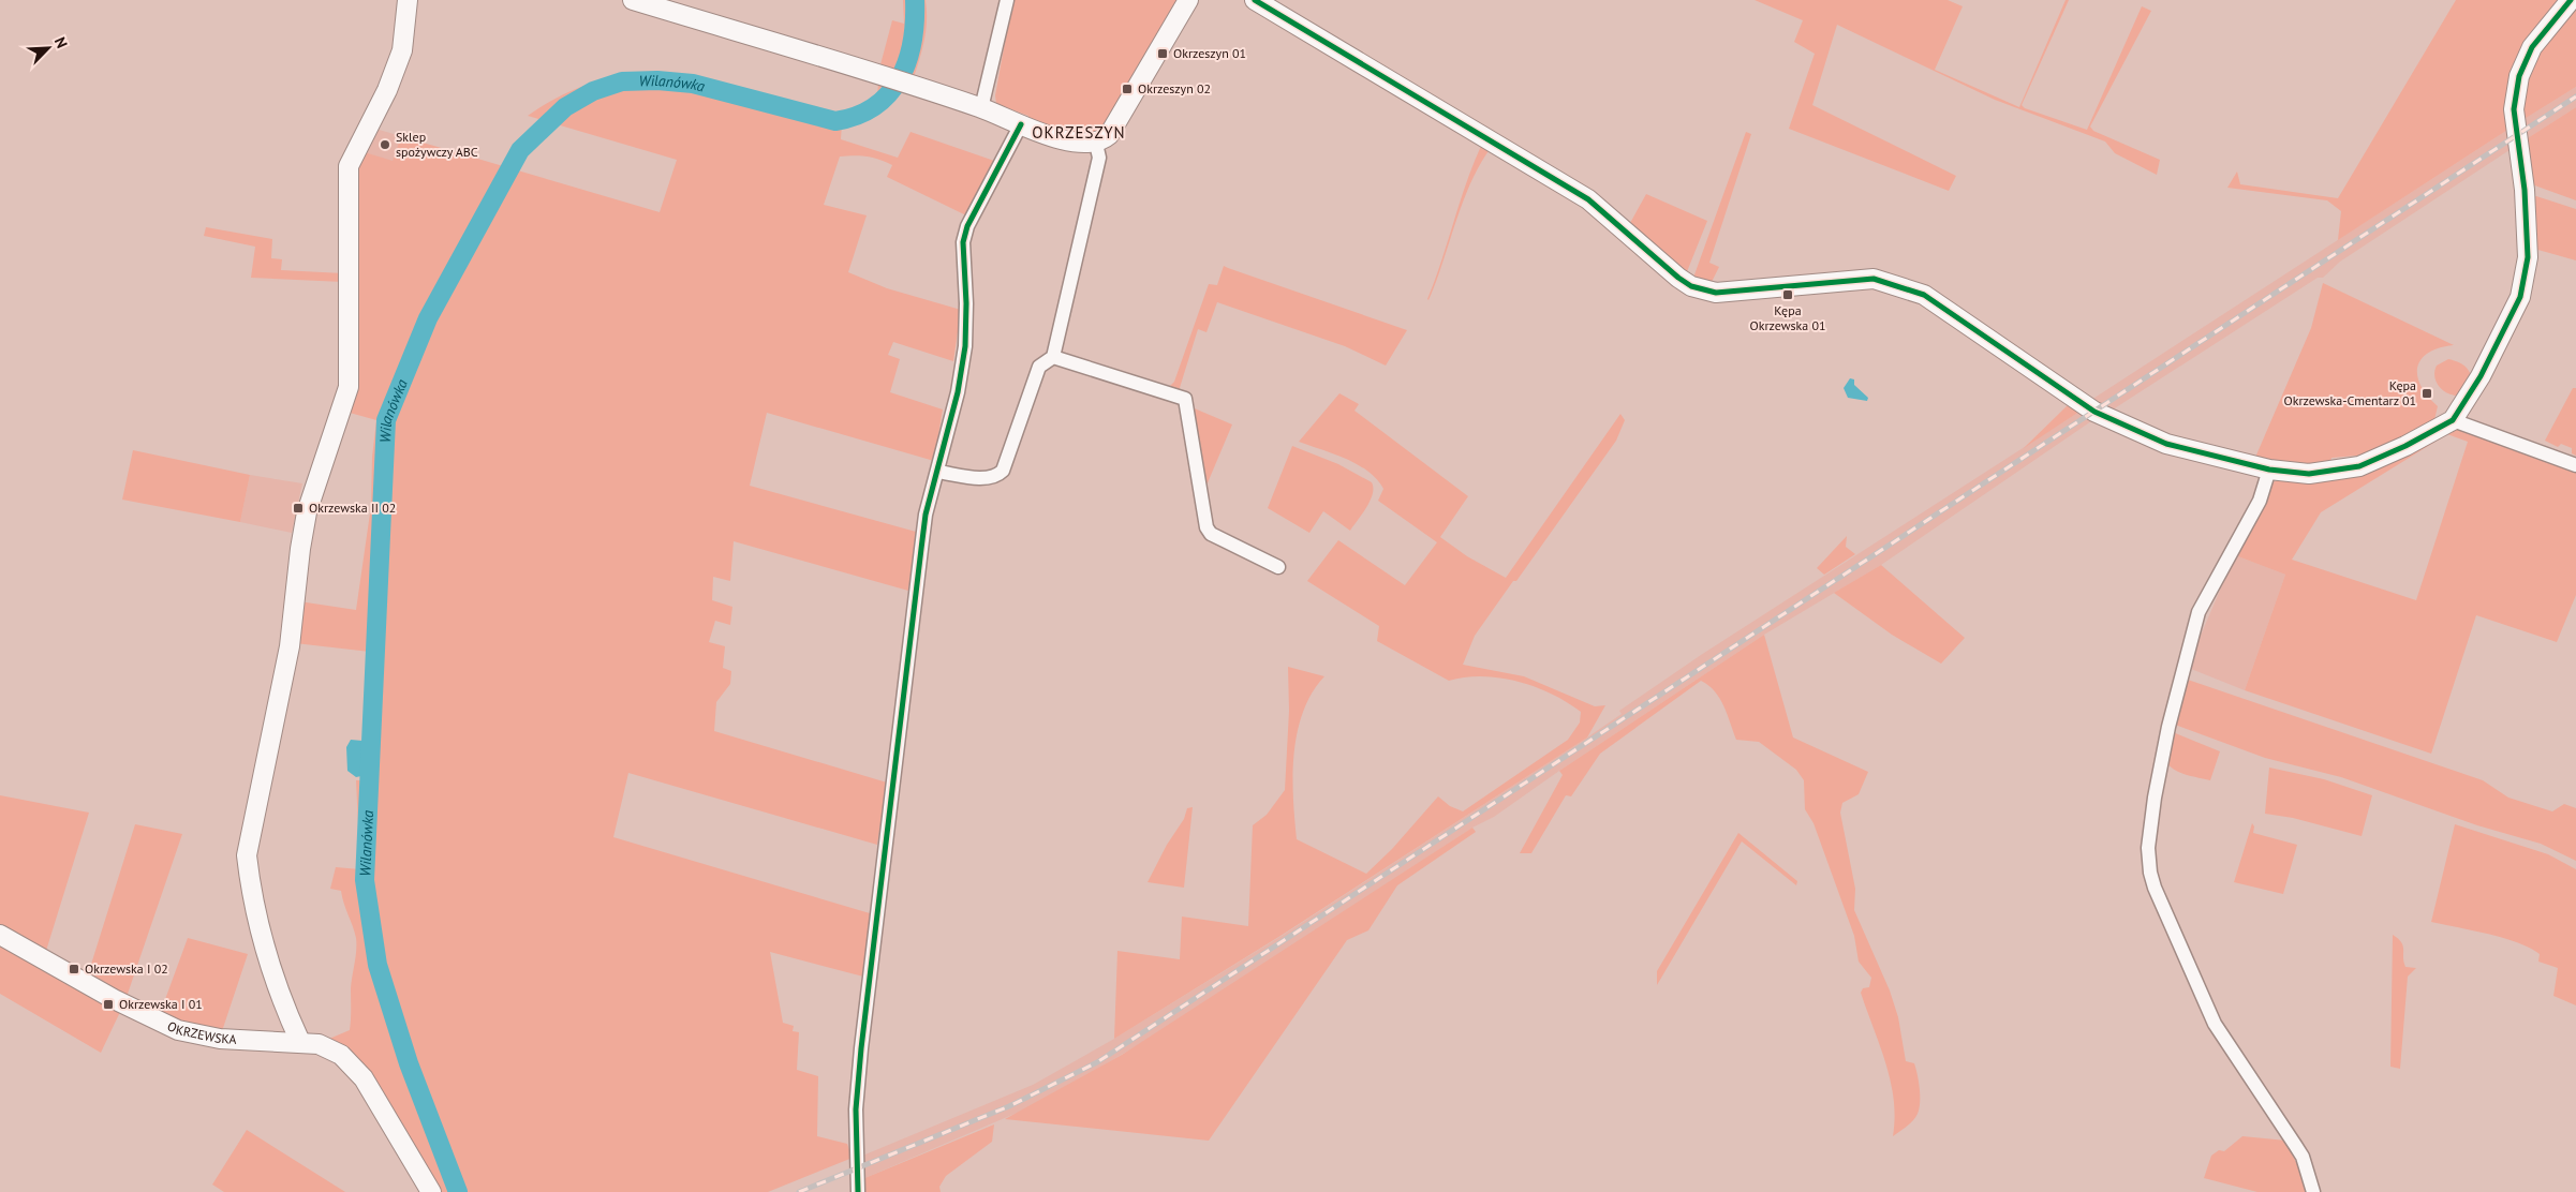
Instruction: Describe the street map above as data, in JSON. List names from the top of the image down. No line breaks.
{"streets":{"street":["OKRZEWSKA"]},"districts":["OKRZESZYN"],"water":["Wilanówka"],"places":{"transit":["Okrzeszyn 01","Okrzeszyn 02","Kępa Okrzewska 01","Kępa Okrzewska-Cmentarz 01","Okrzewska II 02","Okrzewska I 02","Okrzewska I 01"],"other":["Sklep spożywczy ABC"]},"north":"top right"}
